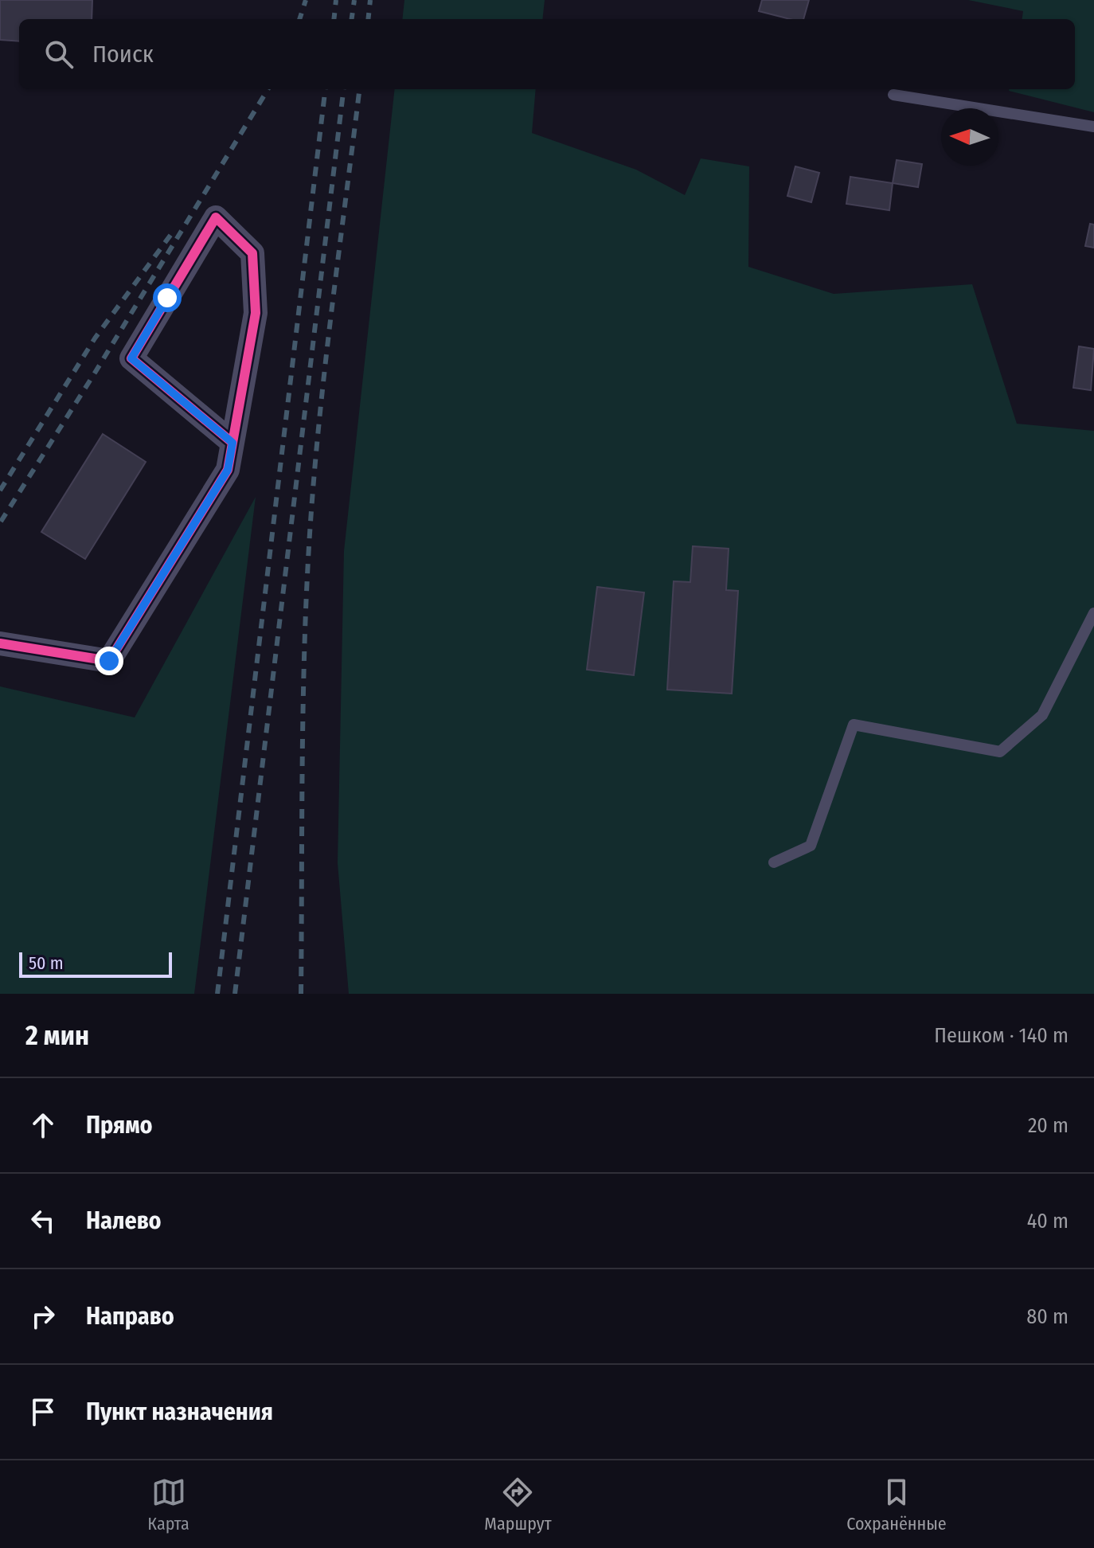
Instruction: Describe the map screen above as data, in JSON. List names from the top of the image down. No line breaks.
{"scale_bar":"50 m","north":"left","page":{"search":"Поиск","scale":"50 m","heading":["2 мин","Пешком · 140 m"],"list":[["Прямо","20 m"],["Налево","40 m"],["Направо","80 m"],"Пункт назначения"],"nav":["Карта","Маршрут","Сохранённые"]}}
